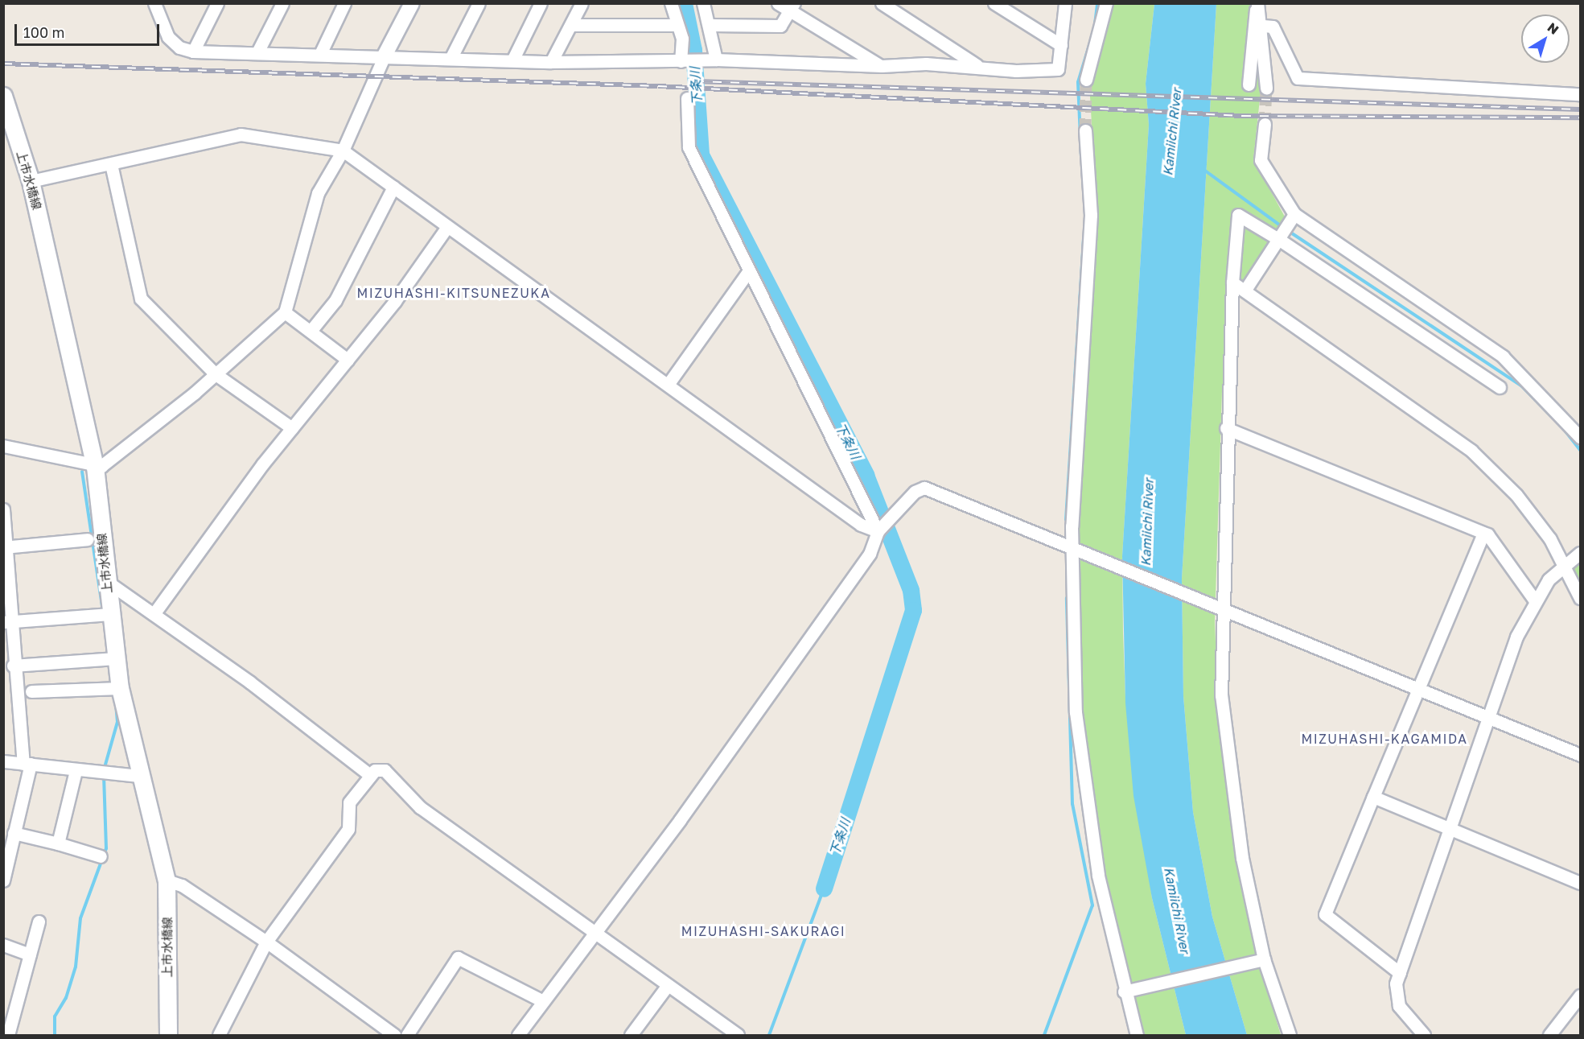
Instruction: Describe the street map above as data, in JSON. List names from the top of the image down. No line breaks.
{"streets":{"main road":["上市水橋線"]},"districts":["MIZUHASHI-KITSUNEZUKA","MIZUHASHI-KAGAMIDA","MIZUHASHI-SAKURAGI"],"water":["下条川","Kamiichi River"],"scale_bar":"100 m","north":"top right"}
